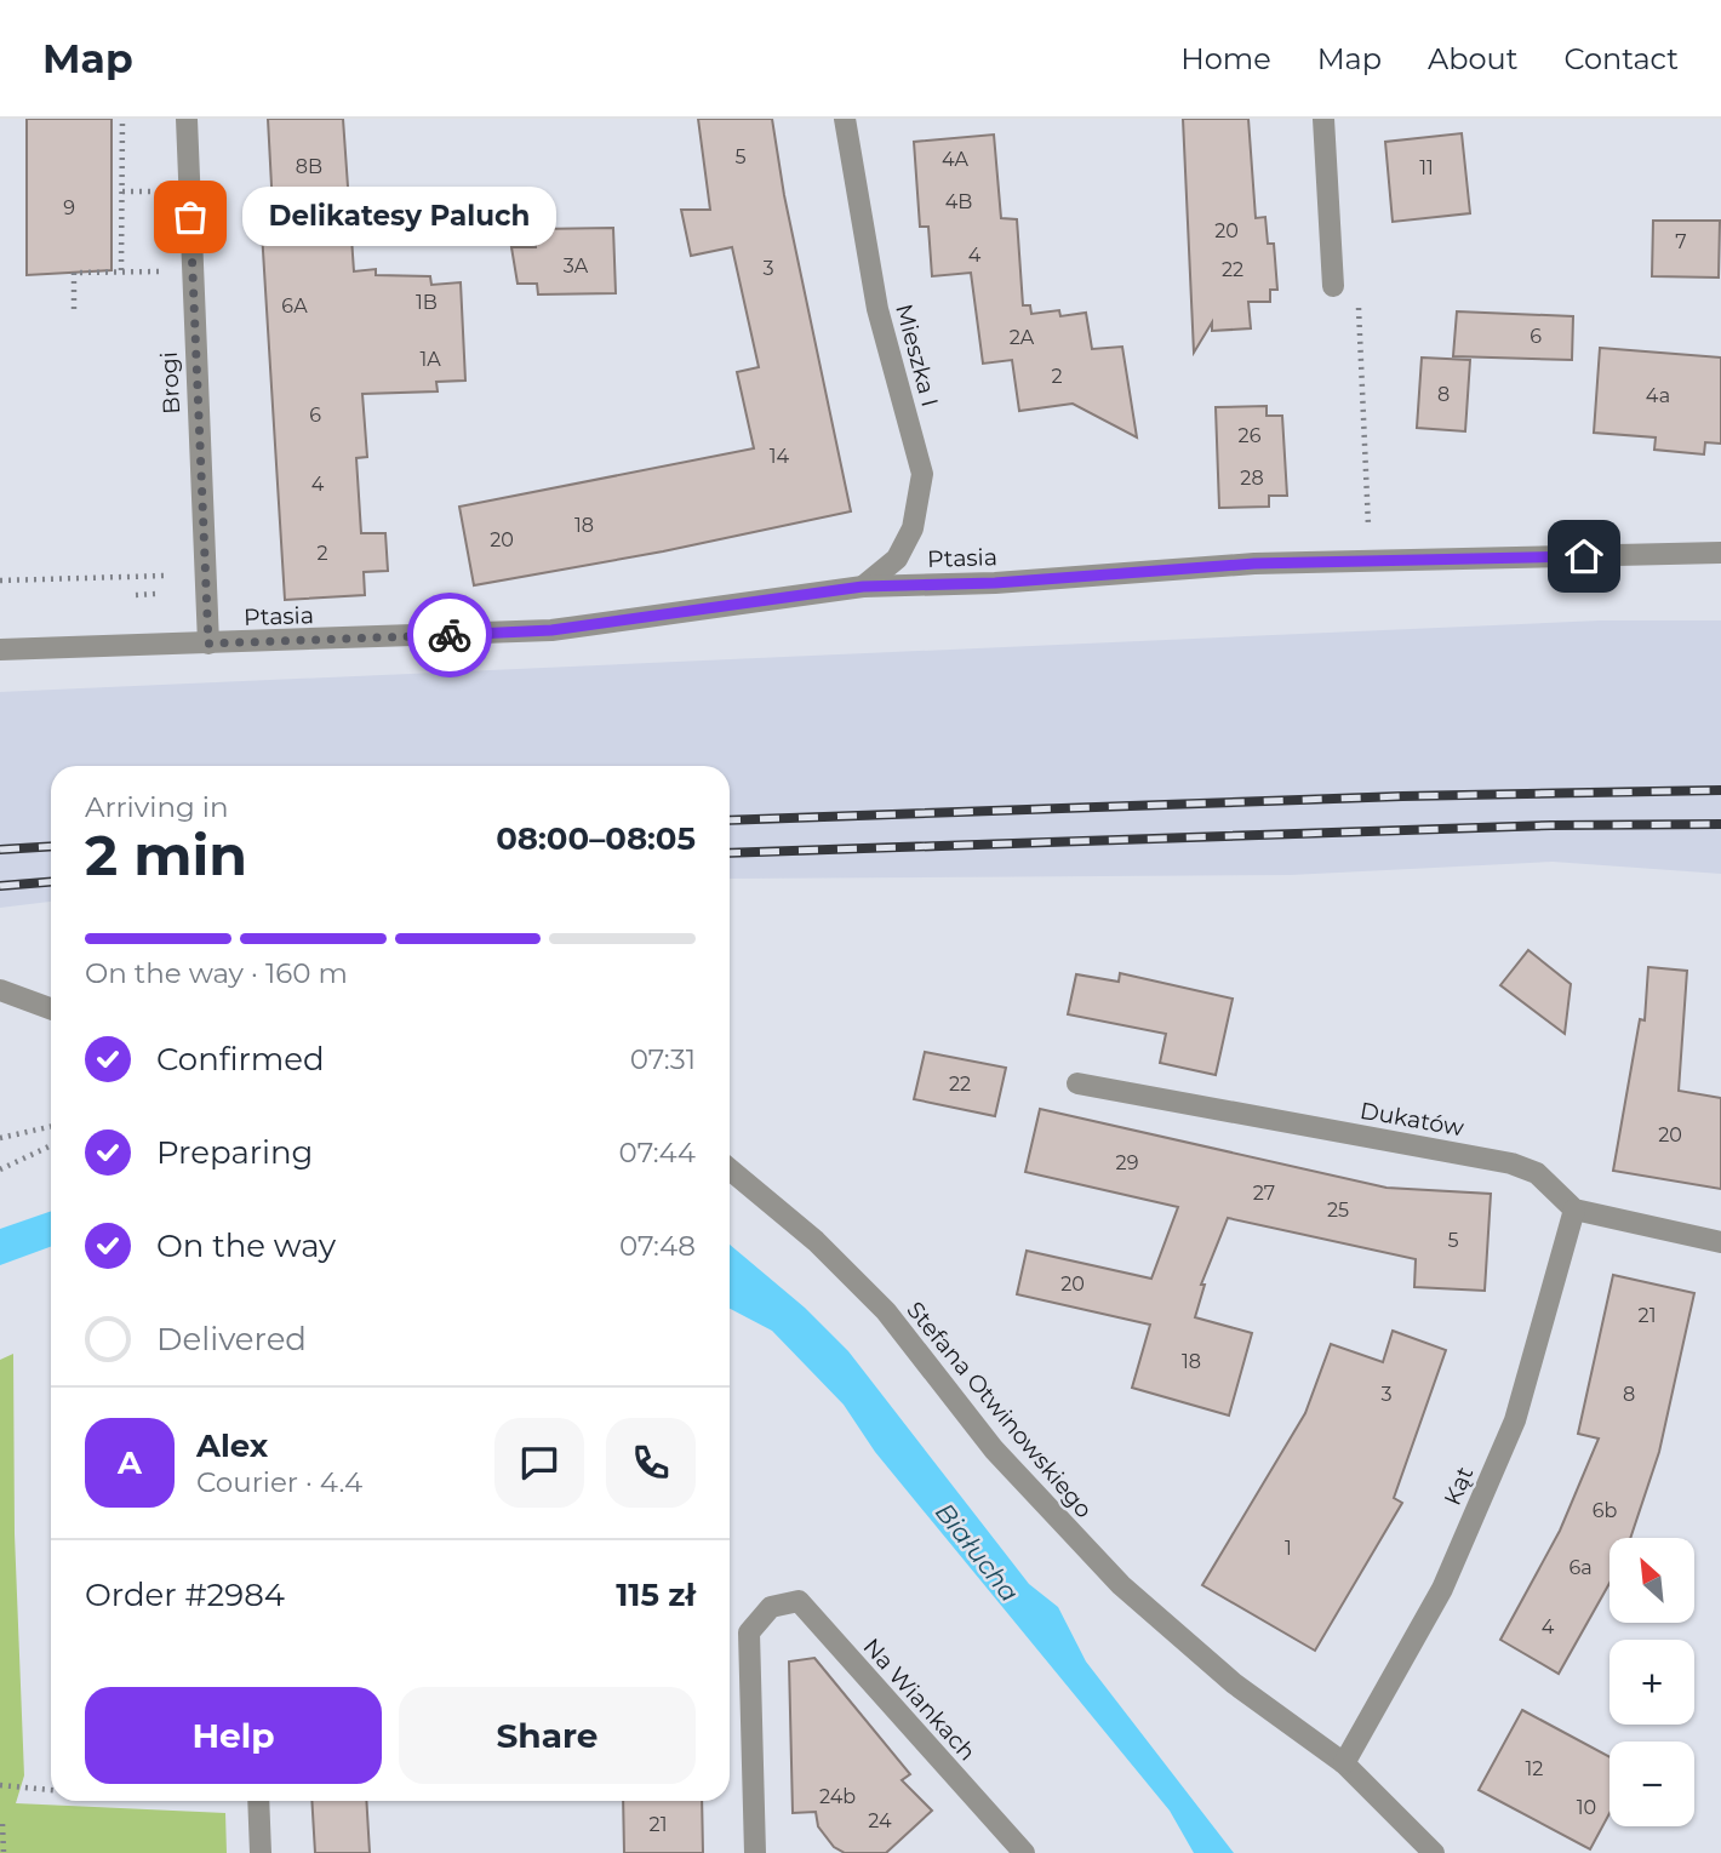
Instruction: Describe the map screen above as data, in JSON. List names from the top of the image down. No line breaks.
{"streets":{"street":["Mieszka I","Brogi","Ptasia","Dukatów","Stefana Otwinowskiego","Kąt","Na Wiankach"]},"crossings":[["Mieszka I","Ptasia"],["Brogi","Ptasia"],["Dukatów","Kąt"],["Stefana Otwinowskiego","Kąt"]],"water":["Białucha"],"places":["Delikatesy Paluch"],"house_numbers":["5","4A","8B","11","4B","9","20","7","4","3A","3","22","1B","6A","6","2A","1A","2","8","4a","6","26","14","28","4","18","20","2","22","20","29","27","25","5","20","21","18","3","8","6b","1","6a","4","12","24b","10","24","21"],"north":"top left","page":{"header":"Map","nav":["Home","Map","About","Contact"],"bubble":"Delikatesy Paluch","heading":["2 min","Arriving in","08:00–08:05"],"panel":["Alex","Courier · 4.4","Order #2984","115 zł"],"bar":"On the way · 160 m","list":[["Confirmed","07:31"],["Preparing","07:44"],["On the way","07:48"],"Delivered"],"round":"A","map_buttons":["+","−"],"buttons":["Help","Share"]}}
